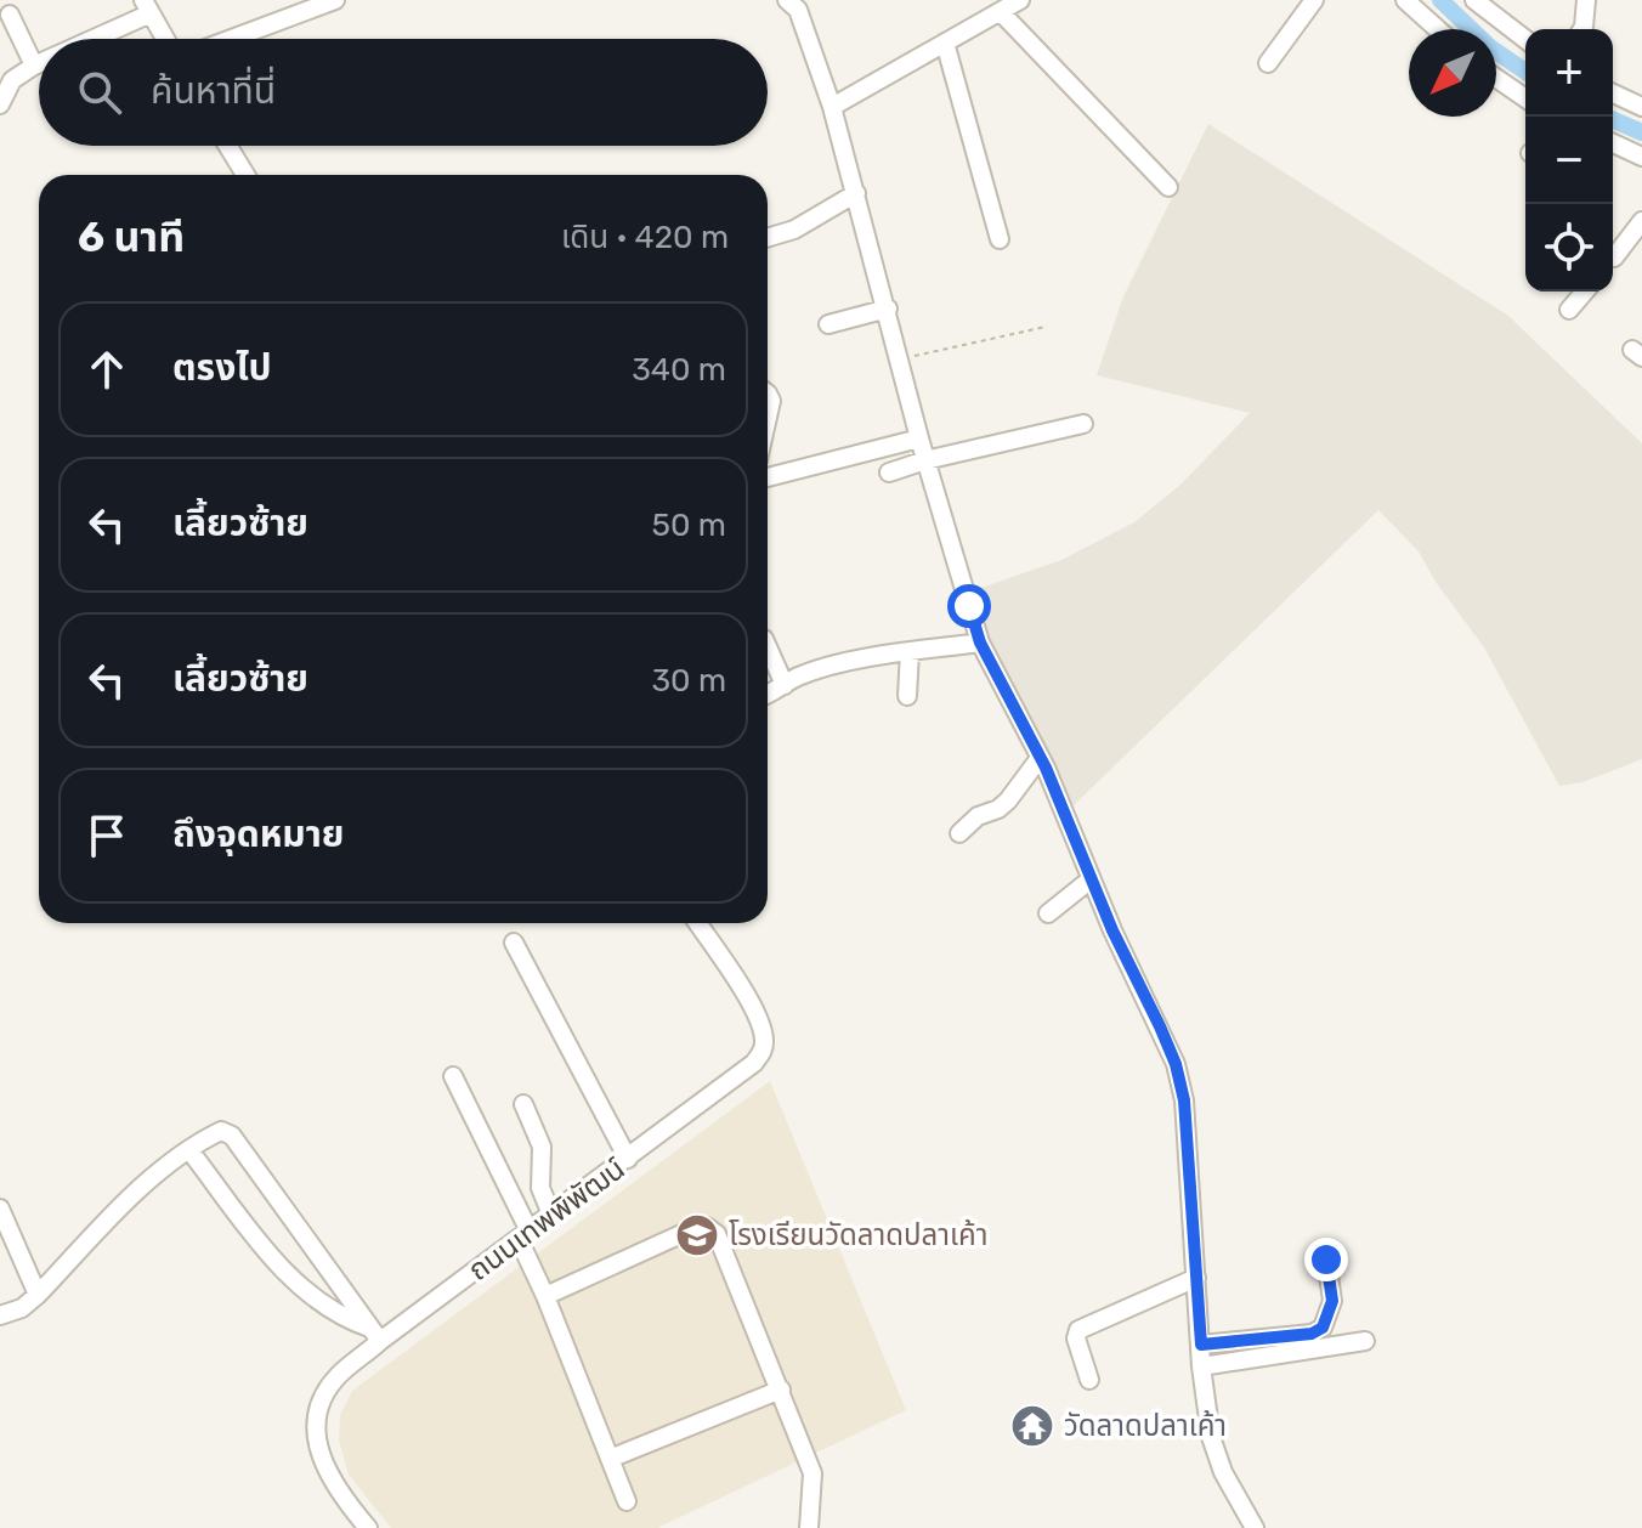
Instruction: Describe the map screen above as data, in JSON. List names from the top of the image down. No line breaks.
{"streets":{"street":["ถนนเทพพิพัฒน์"]},"places":{"school or university":["โรงเรียนวัดลาดปลาเค้า"],"temple":["วัดลาดปลาเค้า"]},"north":"bottom left","page":{"map_buttons":["+","−"],"search":"ค้นหาที่นี่","heading":["6 นาที","เดิน · 420 m"],"list":[["ตรงไป","340 m"],["เลี้ยวซ้าย","50 m"],["เลี้ยวซ้าย","30 m"],"ถึงจุดหมาย"]}}
